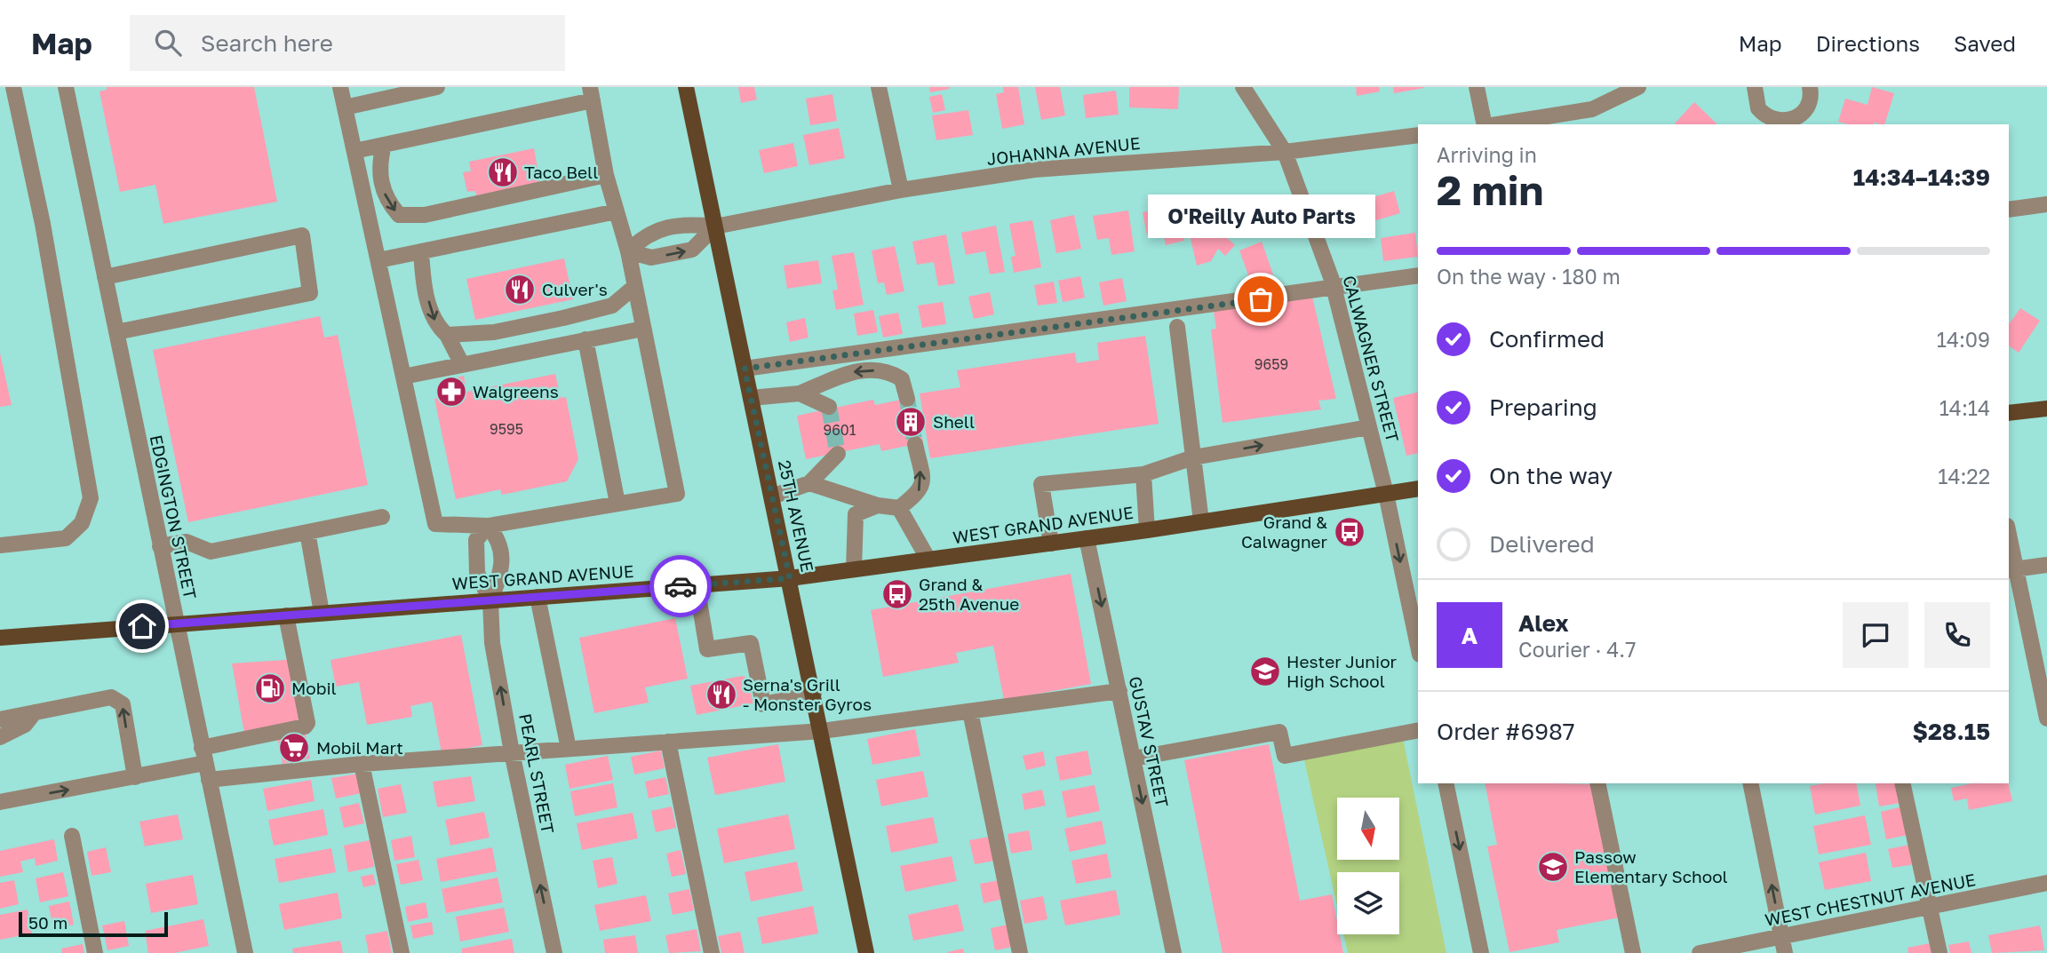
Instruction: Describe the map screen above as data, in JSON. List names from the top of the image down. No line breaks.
{"streets":{"main road":["25TH AVENUE","WEST GRAND AVENUE"],"street":["JOHANNA AVENUE","CALWAGNER STREET","EDGINGTON STREET","GUSTAV STREET","PEARL STREET","WEST CHESTNUT AVENUE"]},"crossings":[["JOHANNA AVENUE","CALWAGNER STREET"],["JOHANNA AVENUE","25TH AVENUE"],["CALWAGNER STREET","WEST GRAND AVENUE"],["25TH AVENUE","WEST GRAND AVENUE"],["EDGINGTON STREET","WEST GRAND AVENUE"],["WEST GRAND AVENUE","GUSTAV STREET"],["WEST GRAND AVENUE","PEARL STREET"]],"one_way":["GUSTAV STREET"],"places":{"restaurant":["Taco Bell","Culver's","Serna's Grill - Monster Gyros"],"other":["O'Reilly Auto Parts"],"pharmacy":["Walgreens"],"building":["Shell"],"bus stop":["Grand & Calwagner","Grand & 25th Avenue"],"school or university":["Hester Junior High School","Passow Elementary School"],"fuel station":["Mobil"],"supermarket":["Mobil Mart"]},"house_numbers":["9659","9595","9601"],"scale_bar":"50 m","north":"bottom","page":{"header":"Map","search":"Search here","nav":["Map","Directions","Saved"],"heading":["2 min","Arriving in","14:34–14:39"],"panel":["Alex","Courier · 4.7","Order #6987","$28.15"],"bubble":"O'Reilly Auto Parts","bar":"On the way · 180 m","list":[["Confirmed","14:09"],["Preparing","14:14"],["On the way","14:22"],"Delivered"],"round":"A","scale":"50 m"}}
